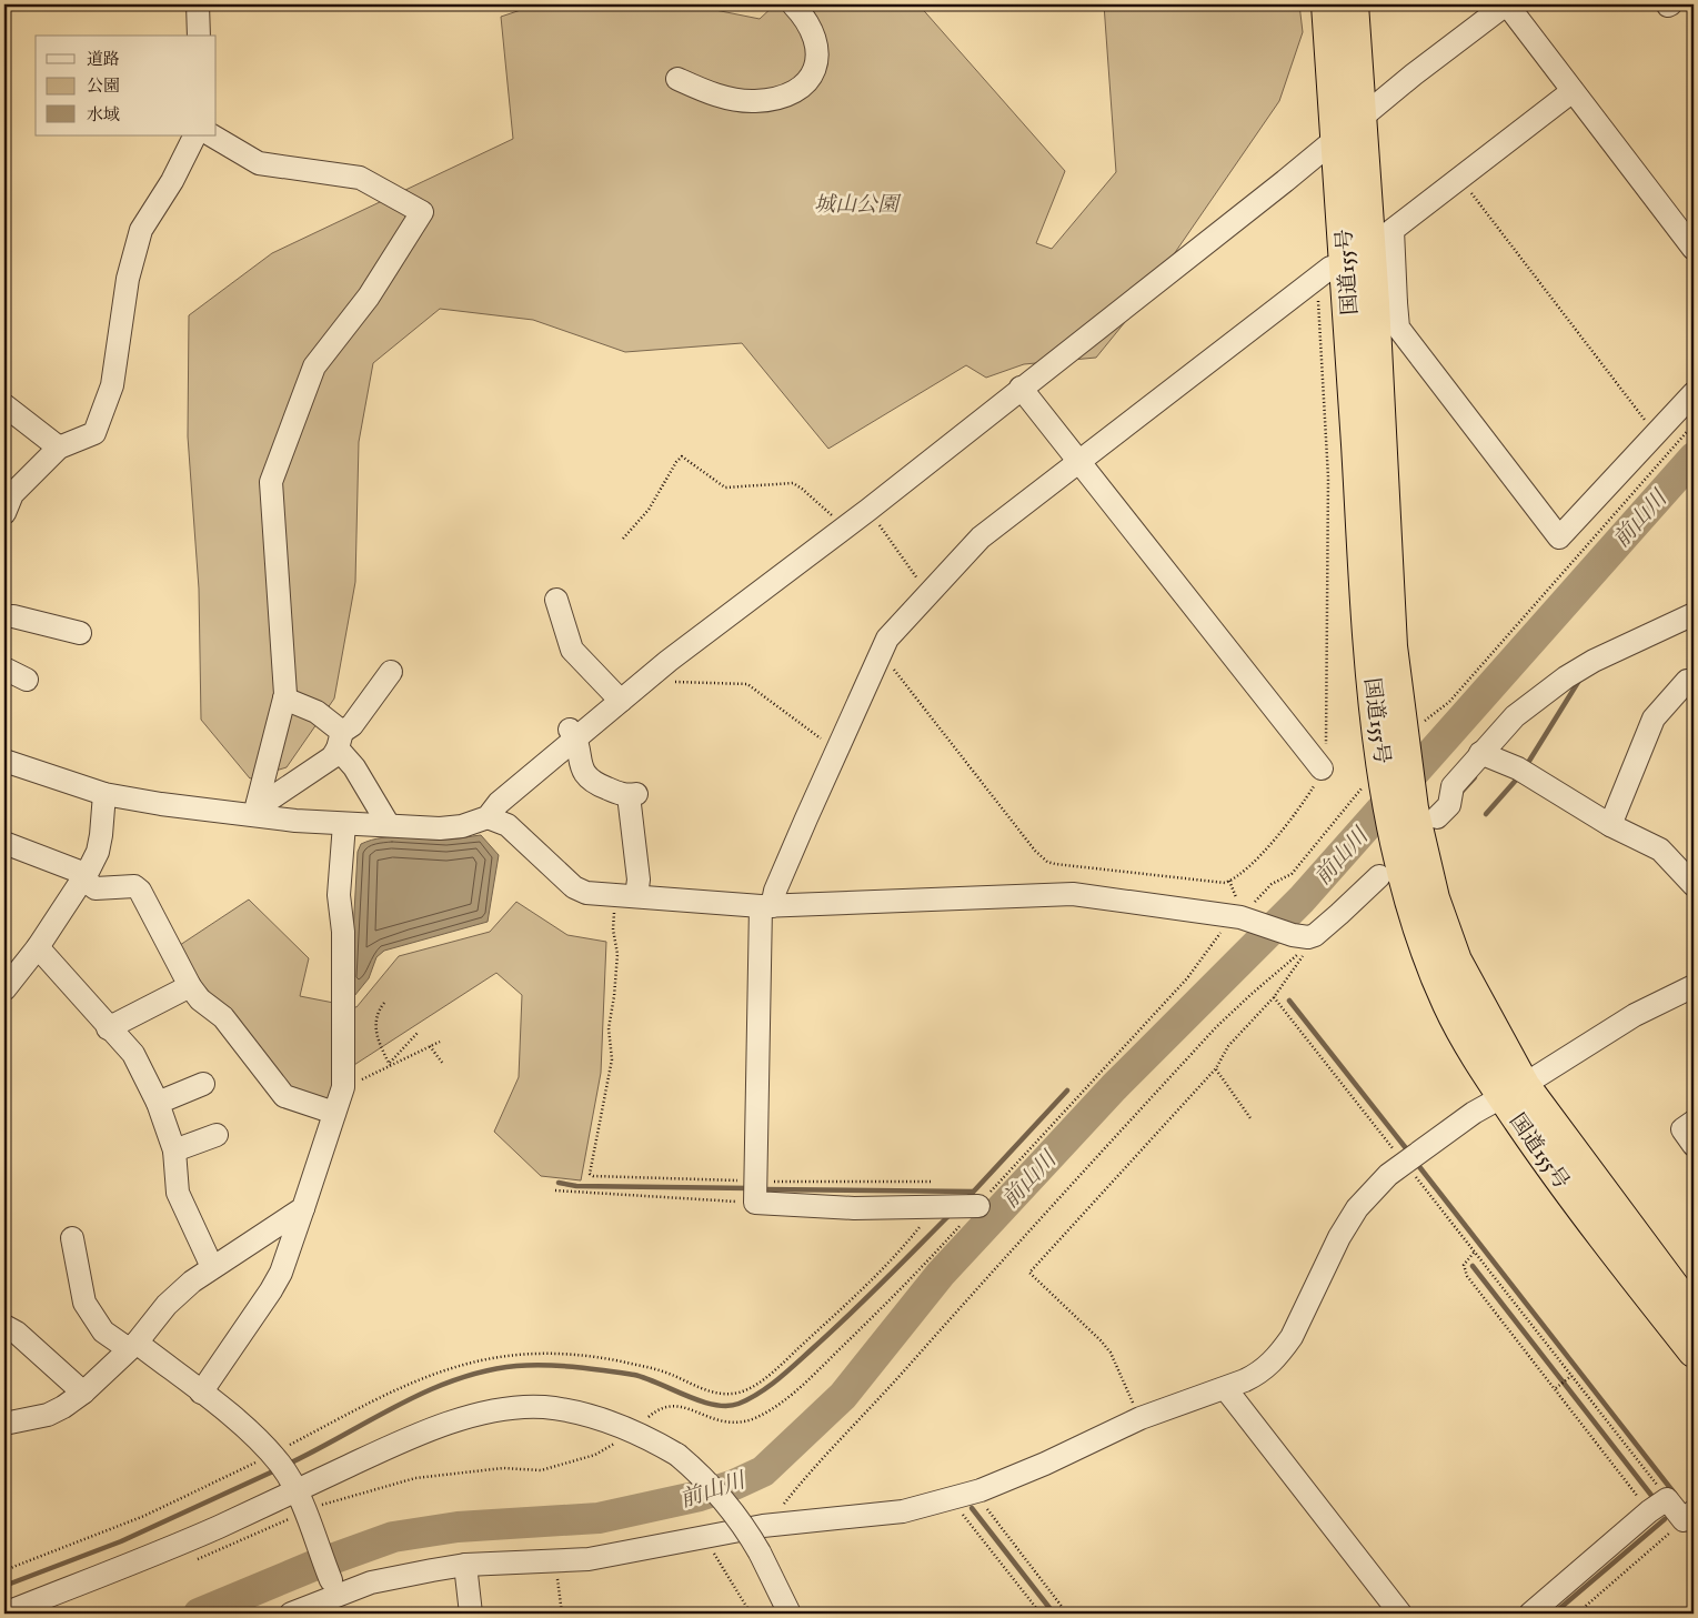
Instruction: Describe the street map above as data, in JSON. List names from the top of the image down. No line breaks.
{"streets":{"highway":["国道155号"]},"water":["前山川"],"parks":["城山公園"],"legend":["道路","公園","水域"]}
